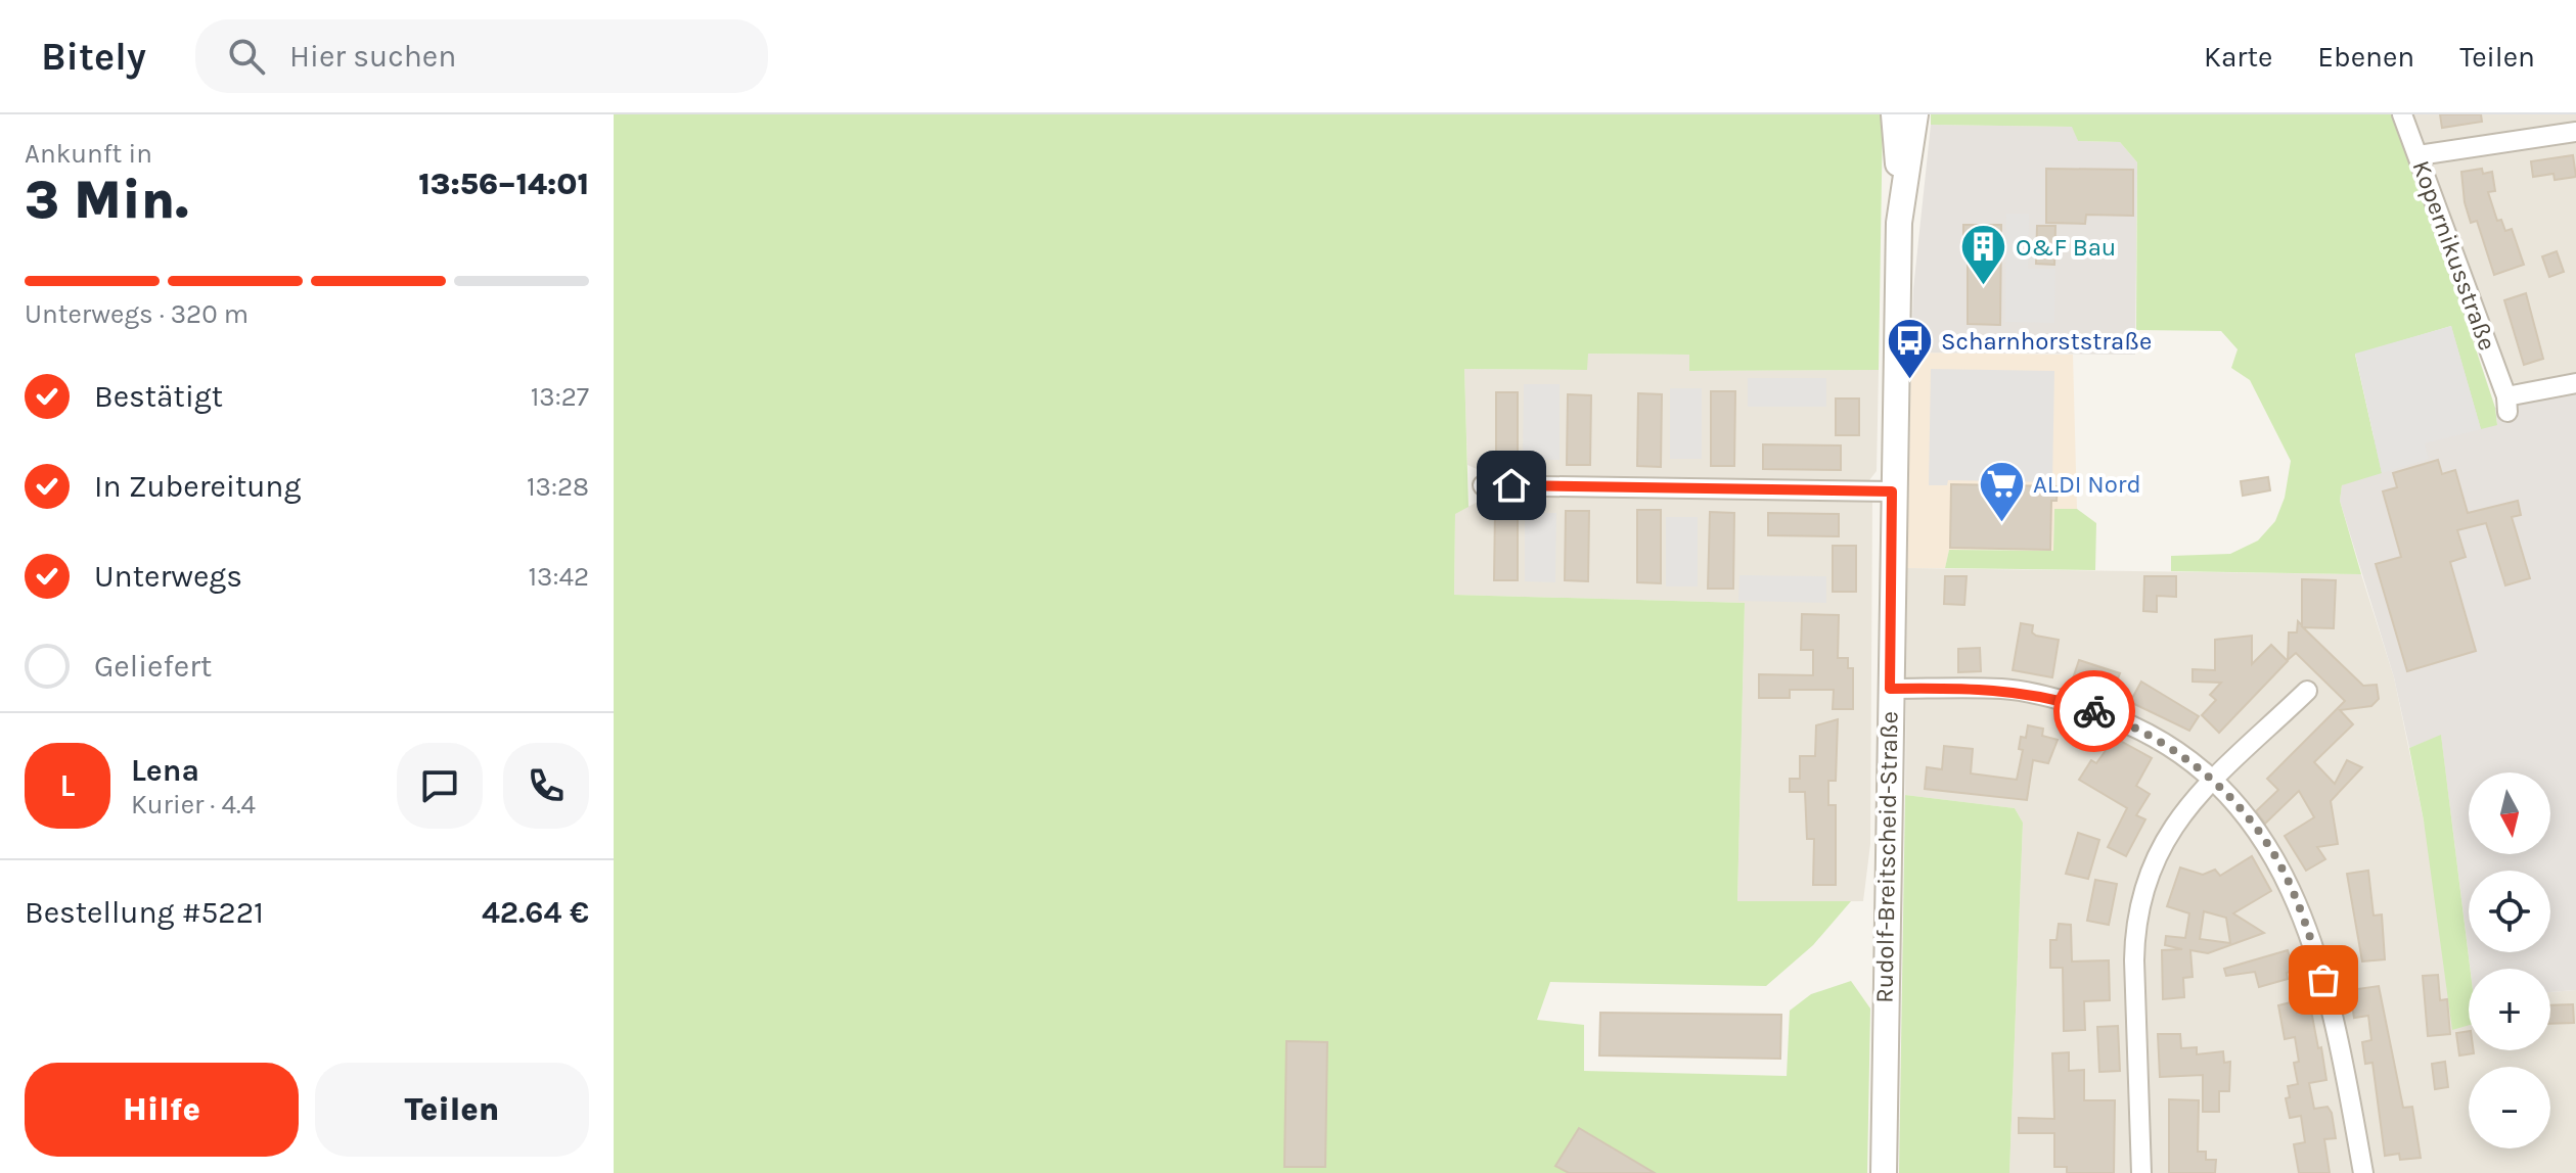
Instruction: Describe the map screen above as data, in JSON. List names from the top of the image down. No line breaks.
{"streets":{"street":["Kopernikusstraße","Rudolf-Breitscheid-Straße"]},"places":{"building":["O&F Bau"],"bus stop":["Scharnhorststraße"],"supermarket":["ALDI Nord"]},"north":"bottom","page":{"header":"Bitely","search":"Hier suchen","nav":["Karte","Ebenen","Teilen"],"heading":["3 Min.","Ankunft in","13:56–14:01"],"panel":["Lena","Kurier · 4.4","Bestellung #5221","42.64 €"],"bar":"Unterwegs · 320 m","list":[["Bestätigt","13:27"],["In Zubereitung","13:28"],["Unterwegs","13:42"],"Geliefert"],"round":"L","map_buttons":["+","−"],"buttons":["Hilfe","Teilen"]}}
